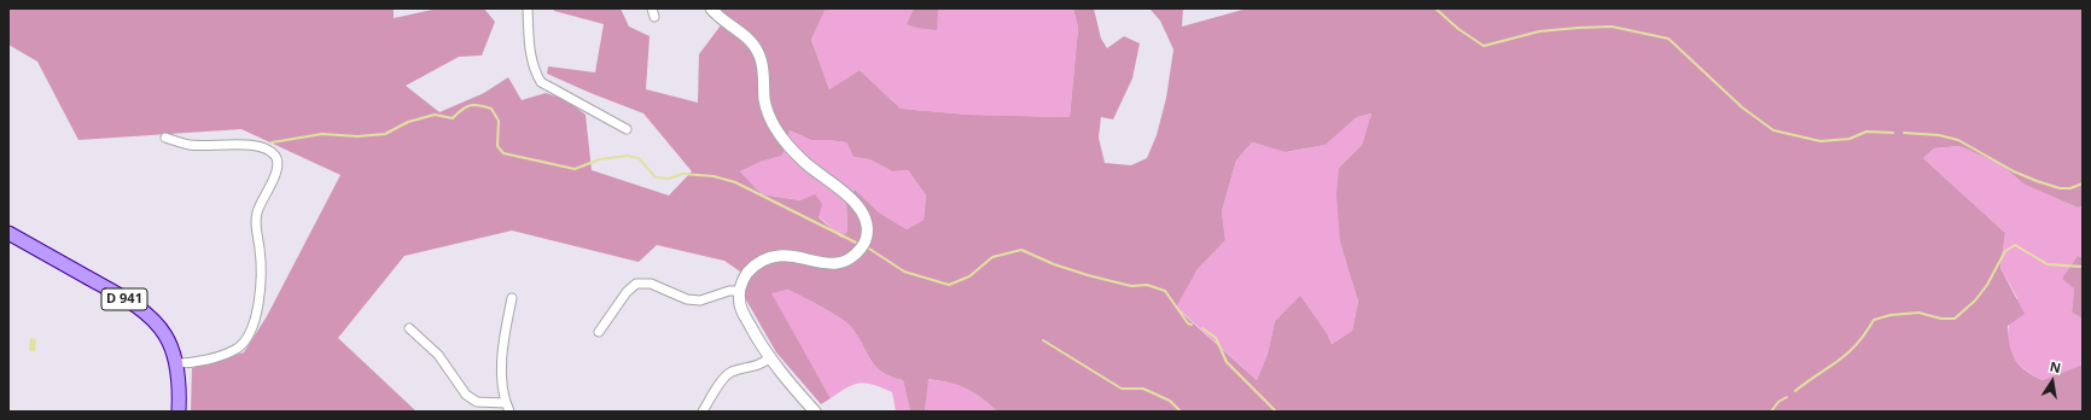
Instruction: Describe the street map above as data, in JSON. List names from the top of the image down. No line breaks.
{"streets":{"main road":["D 941"]},"north":"top"}
